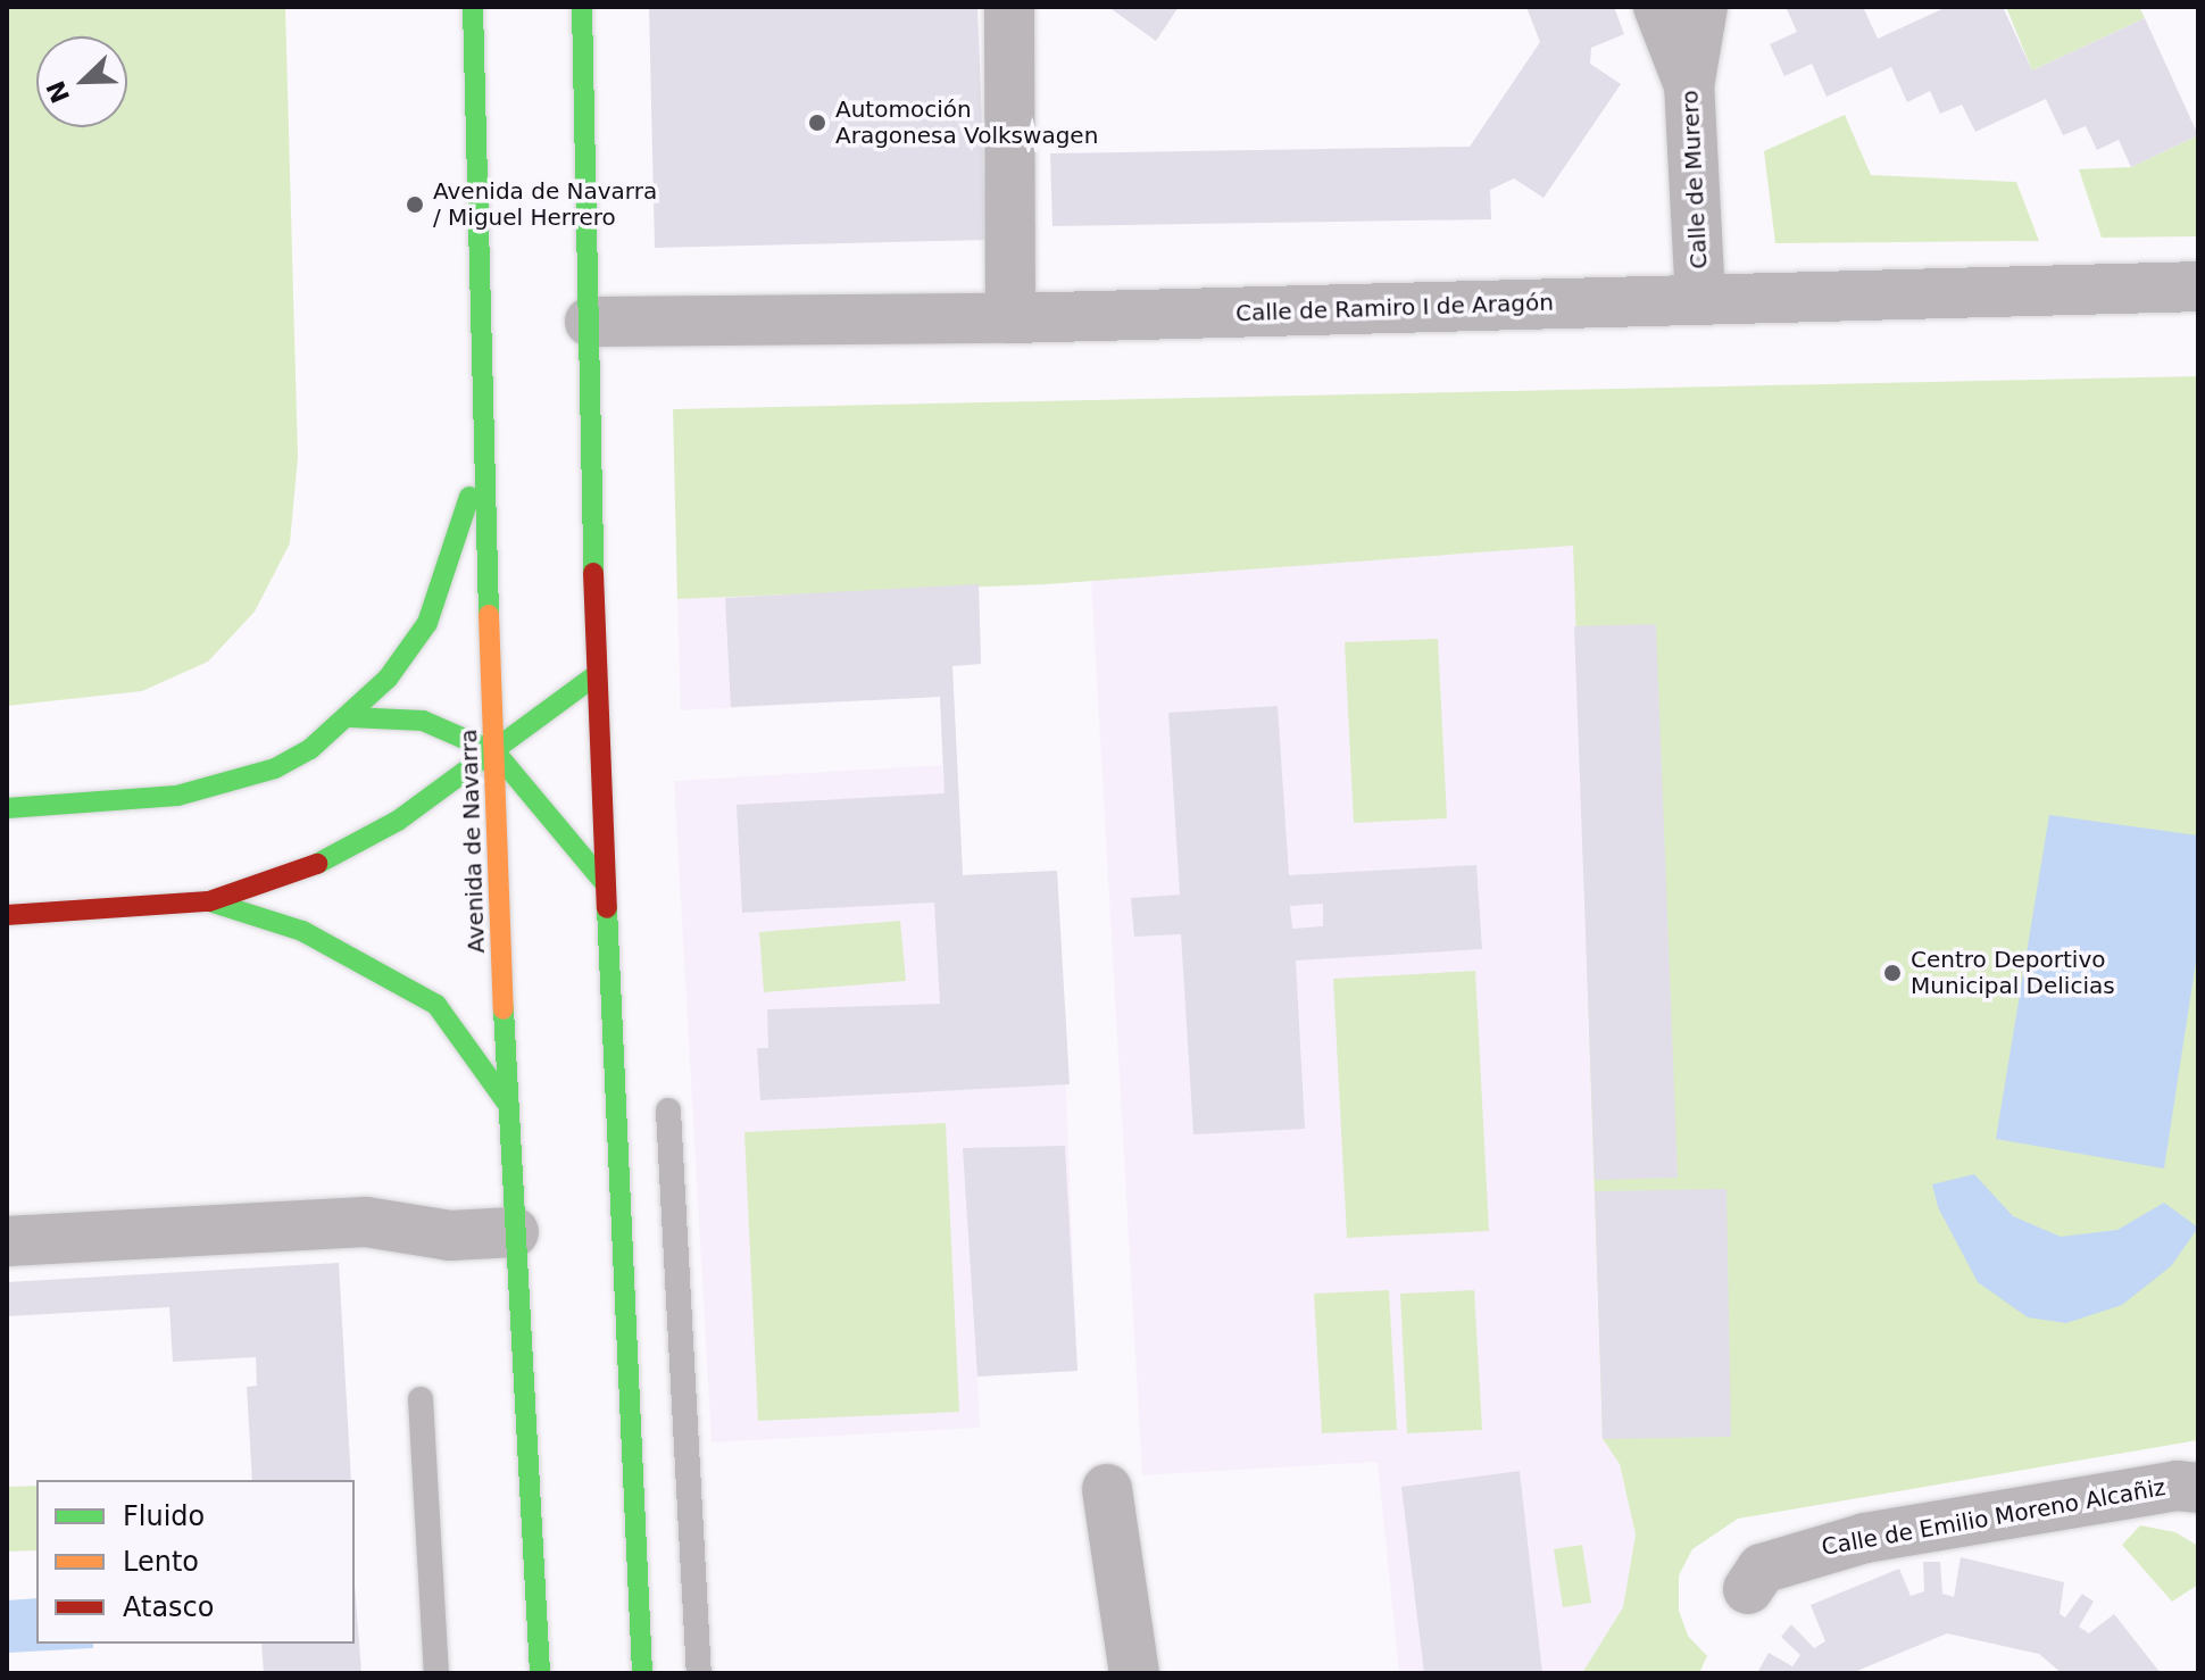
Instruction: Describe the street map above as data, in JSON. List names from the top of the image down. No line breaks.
{"streets":{"main road":["Avenida de Navarra"],"street":["Calle de Murero","Calle de Ramiro I de Aragón","Calle de Emilio Moreno Alcañiz"]},"crossings":[["Calle de Murero","Calle de Ramiro I de Aragón"]],"places":["Automoción Aragonesa Volkswagen","Avenida de Navarra / Miguel Herrero","Centro Deportivo Municipal Delicias"],"legend":["Fluido","Lento","Atasco"],"north":"bottom left"}
